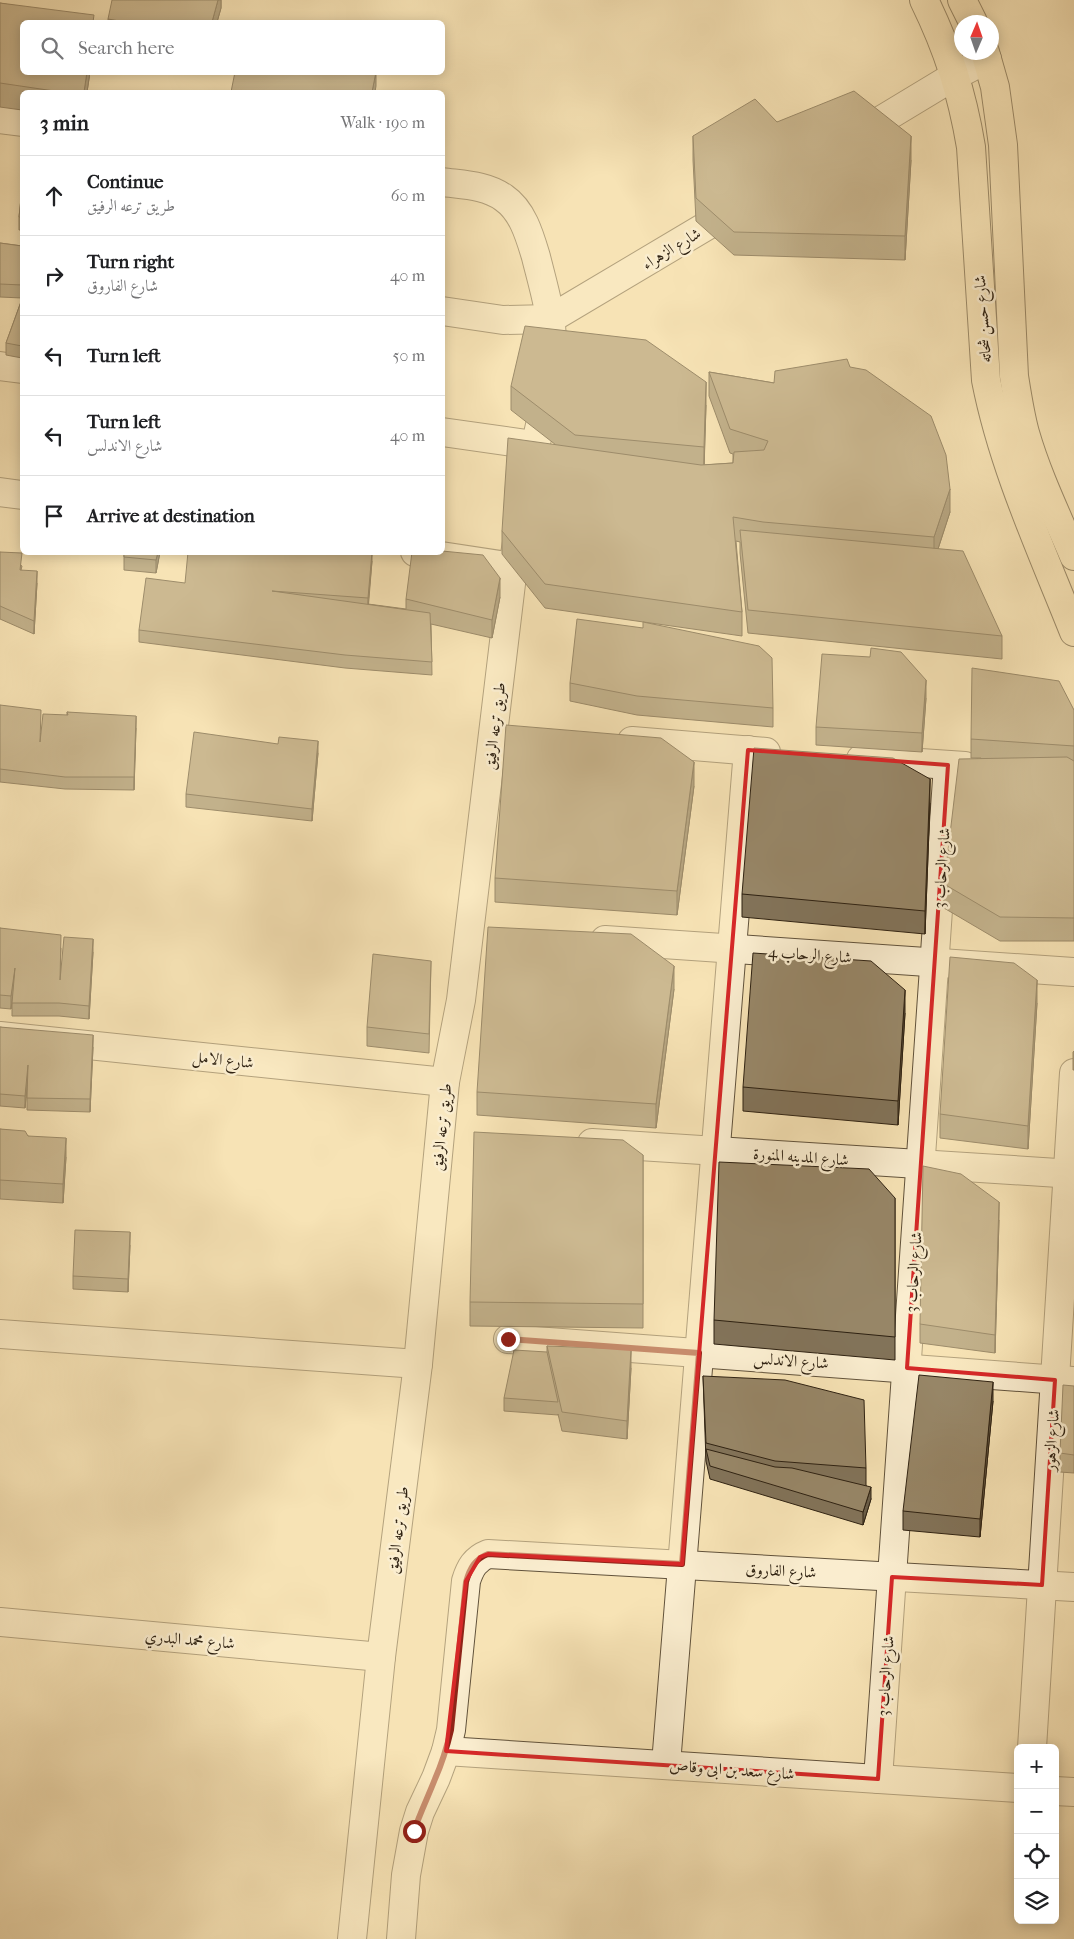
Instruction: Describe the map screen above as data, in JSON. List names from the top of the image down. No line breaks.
{"streets":{"main road":["شارع حسن شحاته"],"street":["شارع الزهراء","طريق ترعه الرفيق","شارع الرحاب 3","شارع الرحاب 4","شارع الامل","شارع المدينه المنورة","شارع الاندلس","شارع الزهور","شارع الفاروق","شارع محمد البدري","شارع سعد بن ابى وقاص"]},"crossings":[["شارع الزهراء","طريق ترعه الرفيق"],["طريق ترعه الرفيق","شارع الامل"],["طريق ترعه الرفيق","شارع محمد البدري"],["شارع الرحاب 3","شارع الرحاب 4"],["شارع الرحاب 3","شارع المدينه المنورة"],["شارع الرحاب 3","شارع الاندلس"],["شارع الرحاب 3","شارع الفاروق"],["شارع الرحاب 3","شارع سعد بن ابى وقاص"],["شارع المدينه المنورة","شارع الزهور"],["شارع الاندلس","شارع الزهور"],["شارع الزهور","شارع الفاروق"],["شارع الفاروق","شارع سعد بن ابى وقاص"]],"north":"top","page":{"search":"Search here","heading":["3 min","Walk · 190 m"],"list":[["Continue","طريق ترعه الرفيق","60 m"],["Turn right","شارع الفاروق","40 m"],["Turn left","50 m"],["Turn left","شارع الاندلس","40 m"],"Arrive at destination"],"map_buttons":["+","−"]}}
